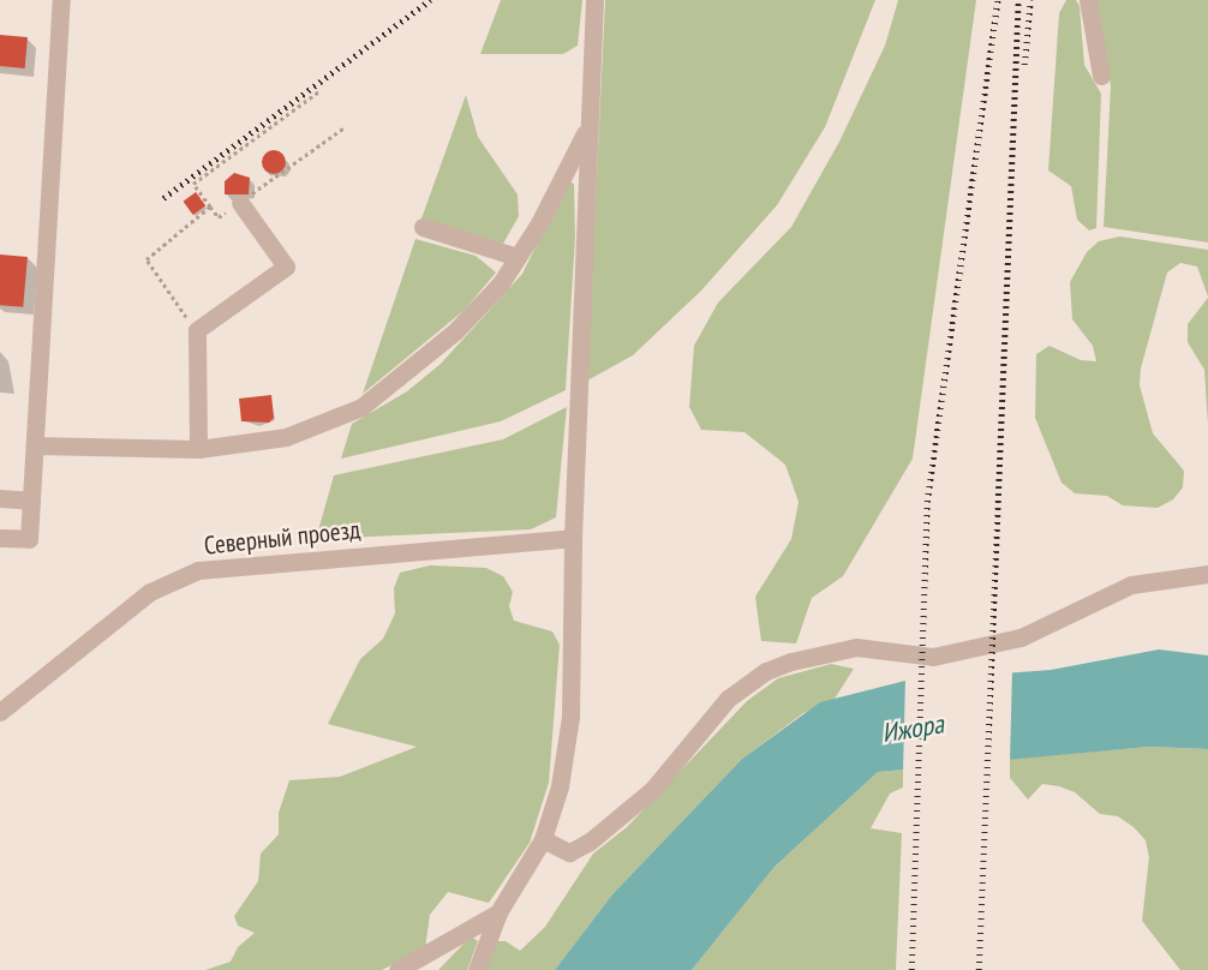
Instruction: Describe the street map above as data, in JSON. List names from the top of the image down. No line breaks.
{"streets":{"street":["Северный проезд"]},"water":["Ижора"]}
